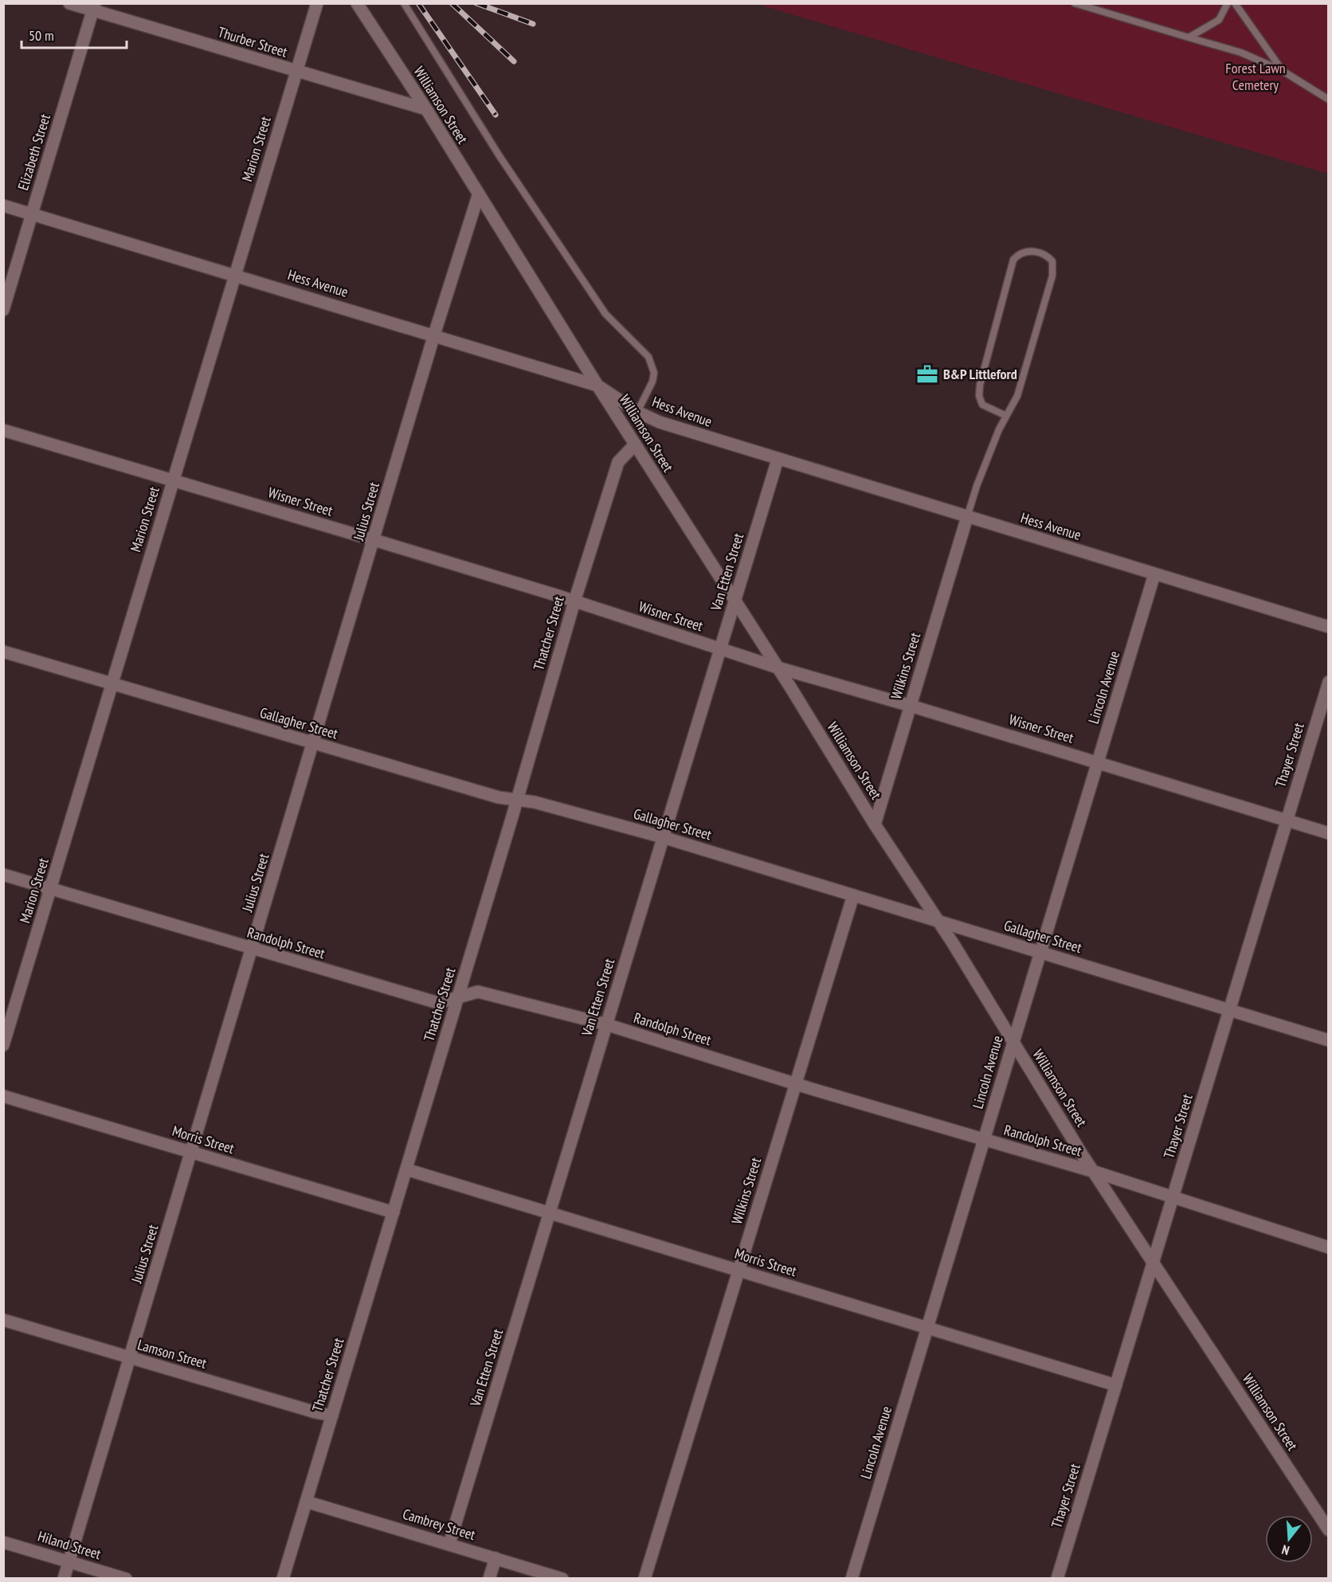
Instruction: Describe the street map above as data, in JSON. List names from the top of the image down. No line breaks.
{"streets":{"street":["Thurber Street","Williamson Street","Marion Street","Elizabeth Street","Hess Avenue","Wisner Street","Julius Street","Van Etten Street","Thatcher Street","Wilkins Street","Lincoln Avenue","Gallagher Street","Thayer Street","Randolph Street","Morris Street","Lamson Street","Cambrey Street","Hiland Street"]},"crossings":[["Thurber Street","Williamson Street"],["Thurber Street","Marion Street"],["Thurber Street","Elizabeth Street"],["Williamson Street","Hess Avenue"],["Williamson Street","Wisner Street"],["Williamson Street","Julius Street"],["Williamson Street","Van Etten Street"],["Williamson Street","Thatcher Street"],["Williamson Street","Wilkins Street"],["Williamson Street","Lincoln Avenue"],["Williamson Street","Gallagher Street"],["Williamson Street","Thayer Street"],["Williamson Street","Randolph Street"],["Marion Street","Hess Avenue"],["Marion Street","Wisner Street"],["Marion Street","Gallagher Street"],["Marion Street","Randolph Street"],["Elizabeth Street","Hess Avenue"],["Hess Avenue","Julius Street"],["Hess Avenue","Van Etten Street"],["Hess Avenue","Wilkins Street"],["Hess Avenue","Lincoln Avenue"],["Wisner Street","Julius Street"],["Wisner Street","Van Etten Street"],["Wisner Street","Thatcher Street"],["Wisner Street","Wilkins Street"],["Wisner Street","Lincoln Avenue"],["Wisner Street","Thayer Street"],["Julius Street","Gallagher Street"],["Julius Street","Randolph Street"],["Julius Street","Morris Street"],["Julius Street","Lamson Street"],["Julius Street","Hiland Street"],["Van Etten Street","Gallagher Street"],["Van Etten Street","Randolph Street"],["Van Etten Street","Morris Street"],["Van Etten Street","Cambrey Street"],["Thatcher Street","Gallagher Street"],["Thatcher Street","Randolph Street"],["Thatcher Street","Morris Street"],["Thatcher Street","Lamson Street"],["Thatcher Street","Cambrey Street"],["Wilkins Street","Gallagher Street"],["Wilkins Street","Randolph Street"],["Wilkins Street","Morris Street"],["Lincoln Avenue","Gallagher Street"],["Lincoln Avenue","Randolph Street"],["Lincoln Avenue","Morris Street"],["Gallagher Street","Thayer Street"],["Thayer Street","Randolph Street"],["Thayer Street","Morris Street"]],"parks":["Forest Lawn Cemetery"],"places":{"office":["B&P Littleford"]},"scale_bar":"50 m","north":"bottom"}
